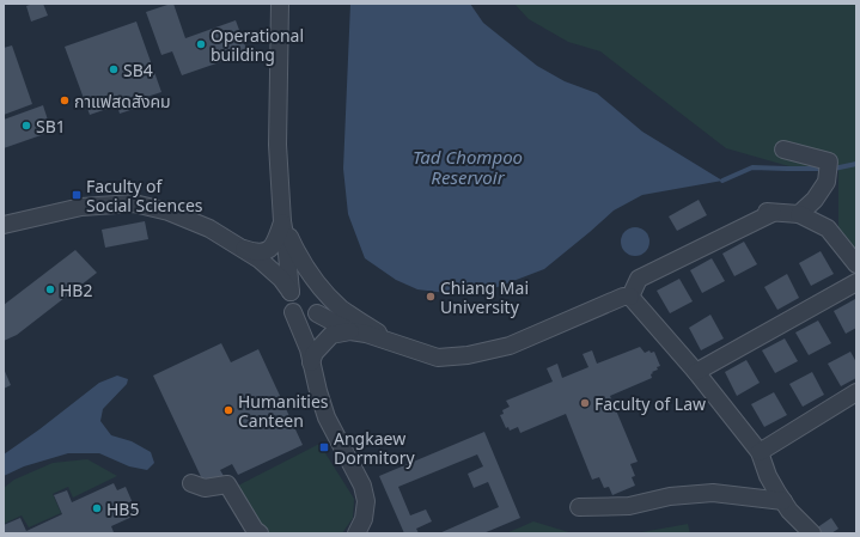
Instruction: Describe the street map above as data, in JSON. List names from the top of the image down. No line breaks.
{"water":["Tad Chompoo Reservoir"],"places":{"other":["Operational building","SB4","กาแฟสดสังคม","SB1","HB2","Chiang Mai University","Faculty of Law","Humanities Canteen","HB5"],"transit":["Faculty of Social Sciences","Angkaew Dormitory"]}}
